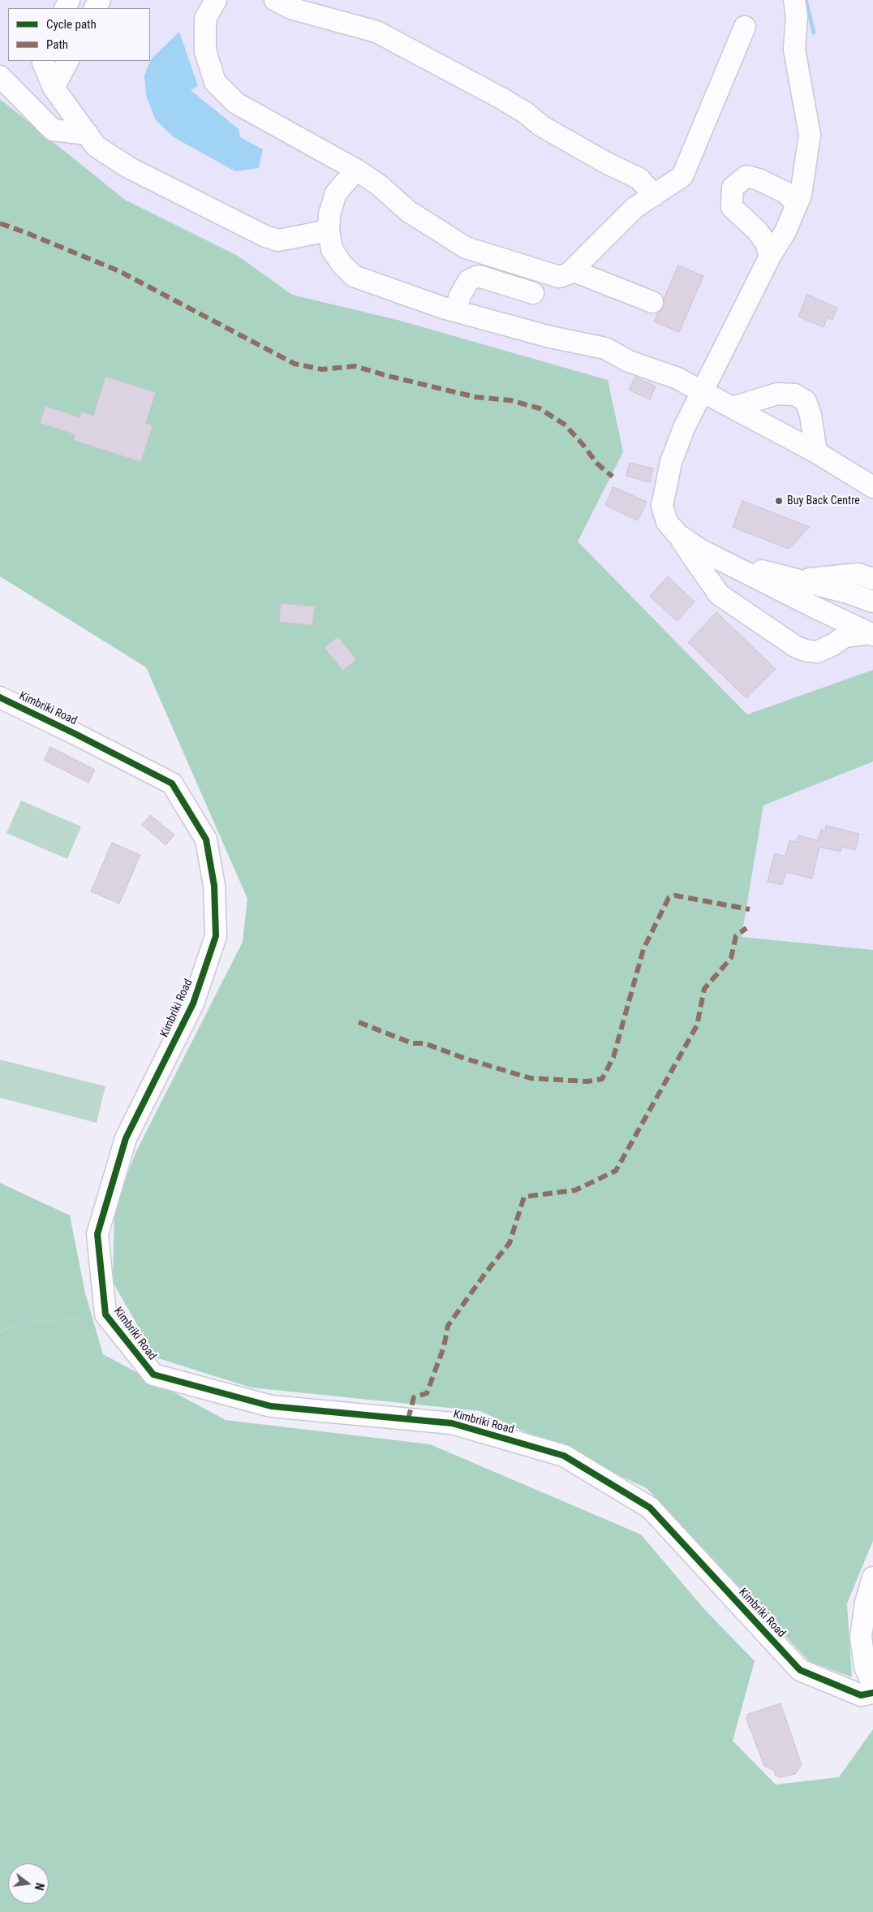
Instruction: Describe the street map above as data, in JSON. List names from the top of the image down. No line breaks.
{"streets":{"street":["Kimbriki Road"]},"places":["Buy Back Centre"],"legend":["Cycle path","Path"],"north":"right"}
